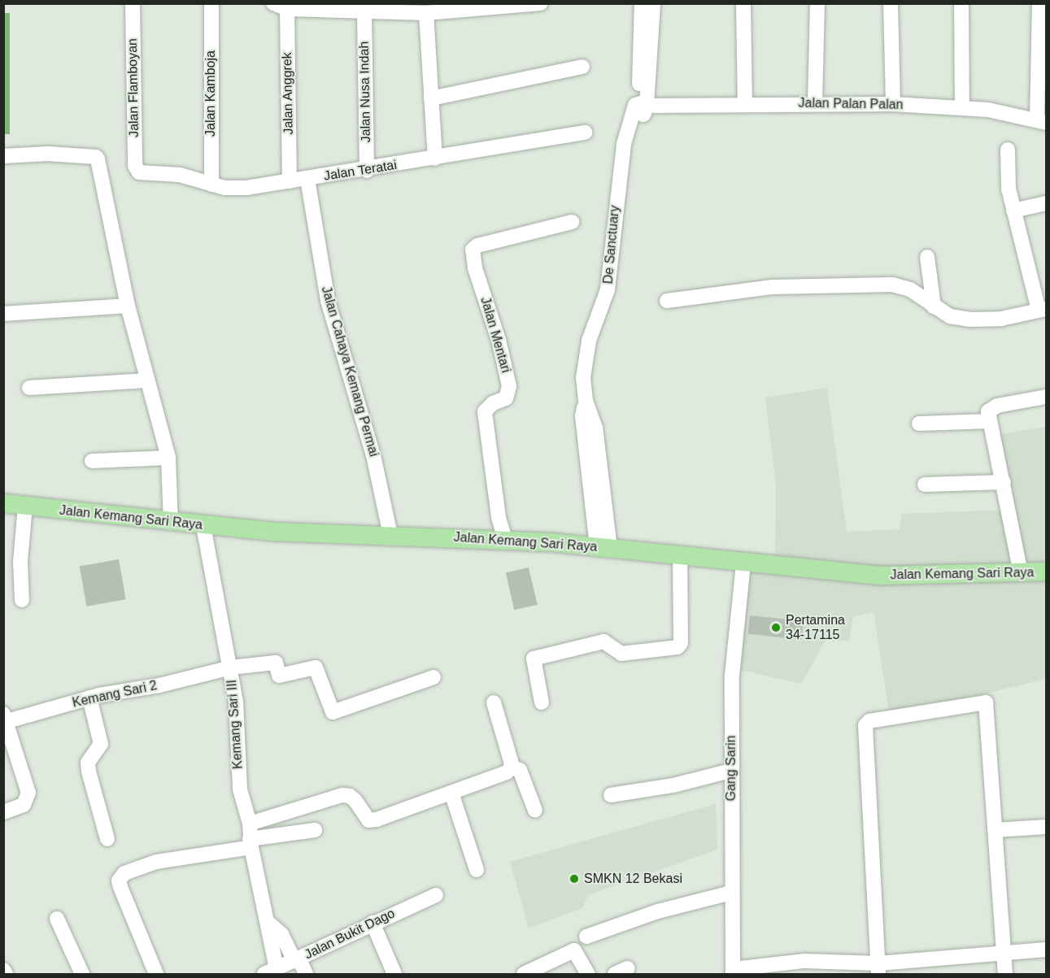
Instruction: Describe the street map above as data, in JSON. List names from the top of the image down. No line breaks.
{"streets":{"main road":["Jalan Kemang Sari Raya"],"street":["Jalan Flamboyan","Jalan Nusa Indah","Jalan Kamboja","Jalan Anggrek","Jalan Palan Palan","Jalan Teratai","De Sanctuary","Jalan Mentari","Jalan Cahaya Kemang Permai","Kemang Sari 2","Kemang Sari III","Gang Sarin","Jalan Bukit Dago"]},"crossings":[["Jalan Flamboyan","Jalan Teratai"],["Jalan Nusa Indah","Jalan Teratai"],["Jalan Kamboja","Jalan Teratai"],["Jalan Anggrek","Jalan Teratai"],["Jalan Palan Palan","De Sanctuary"],["Jalan Teratai","Jalan Cahaya Kemang Permai"],["De Sanctuary","Jalan Kemang Sari Raya"],["Jalan Mentari","Jalan Kemang Sari Raya"],["Jalan Cahaya Kemang Permai","Jalan Kemang Sari Raya"],["Jalan Kemang Sari Raya","Kemang Sari III"],["Jalan Kemang Sari Raya","Gang Sarin"],["Kemang Sari 2","Kemang Sari III"],["Kemang Sari III","Jalan Bukit Dago"]],"places":["Pertamina 34-17115","SMKN 12 Bekasi"]}
